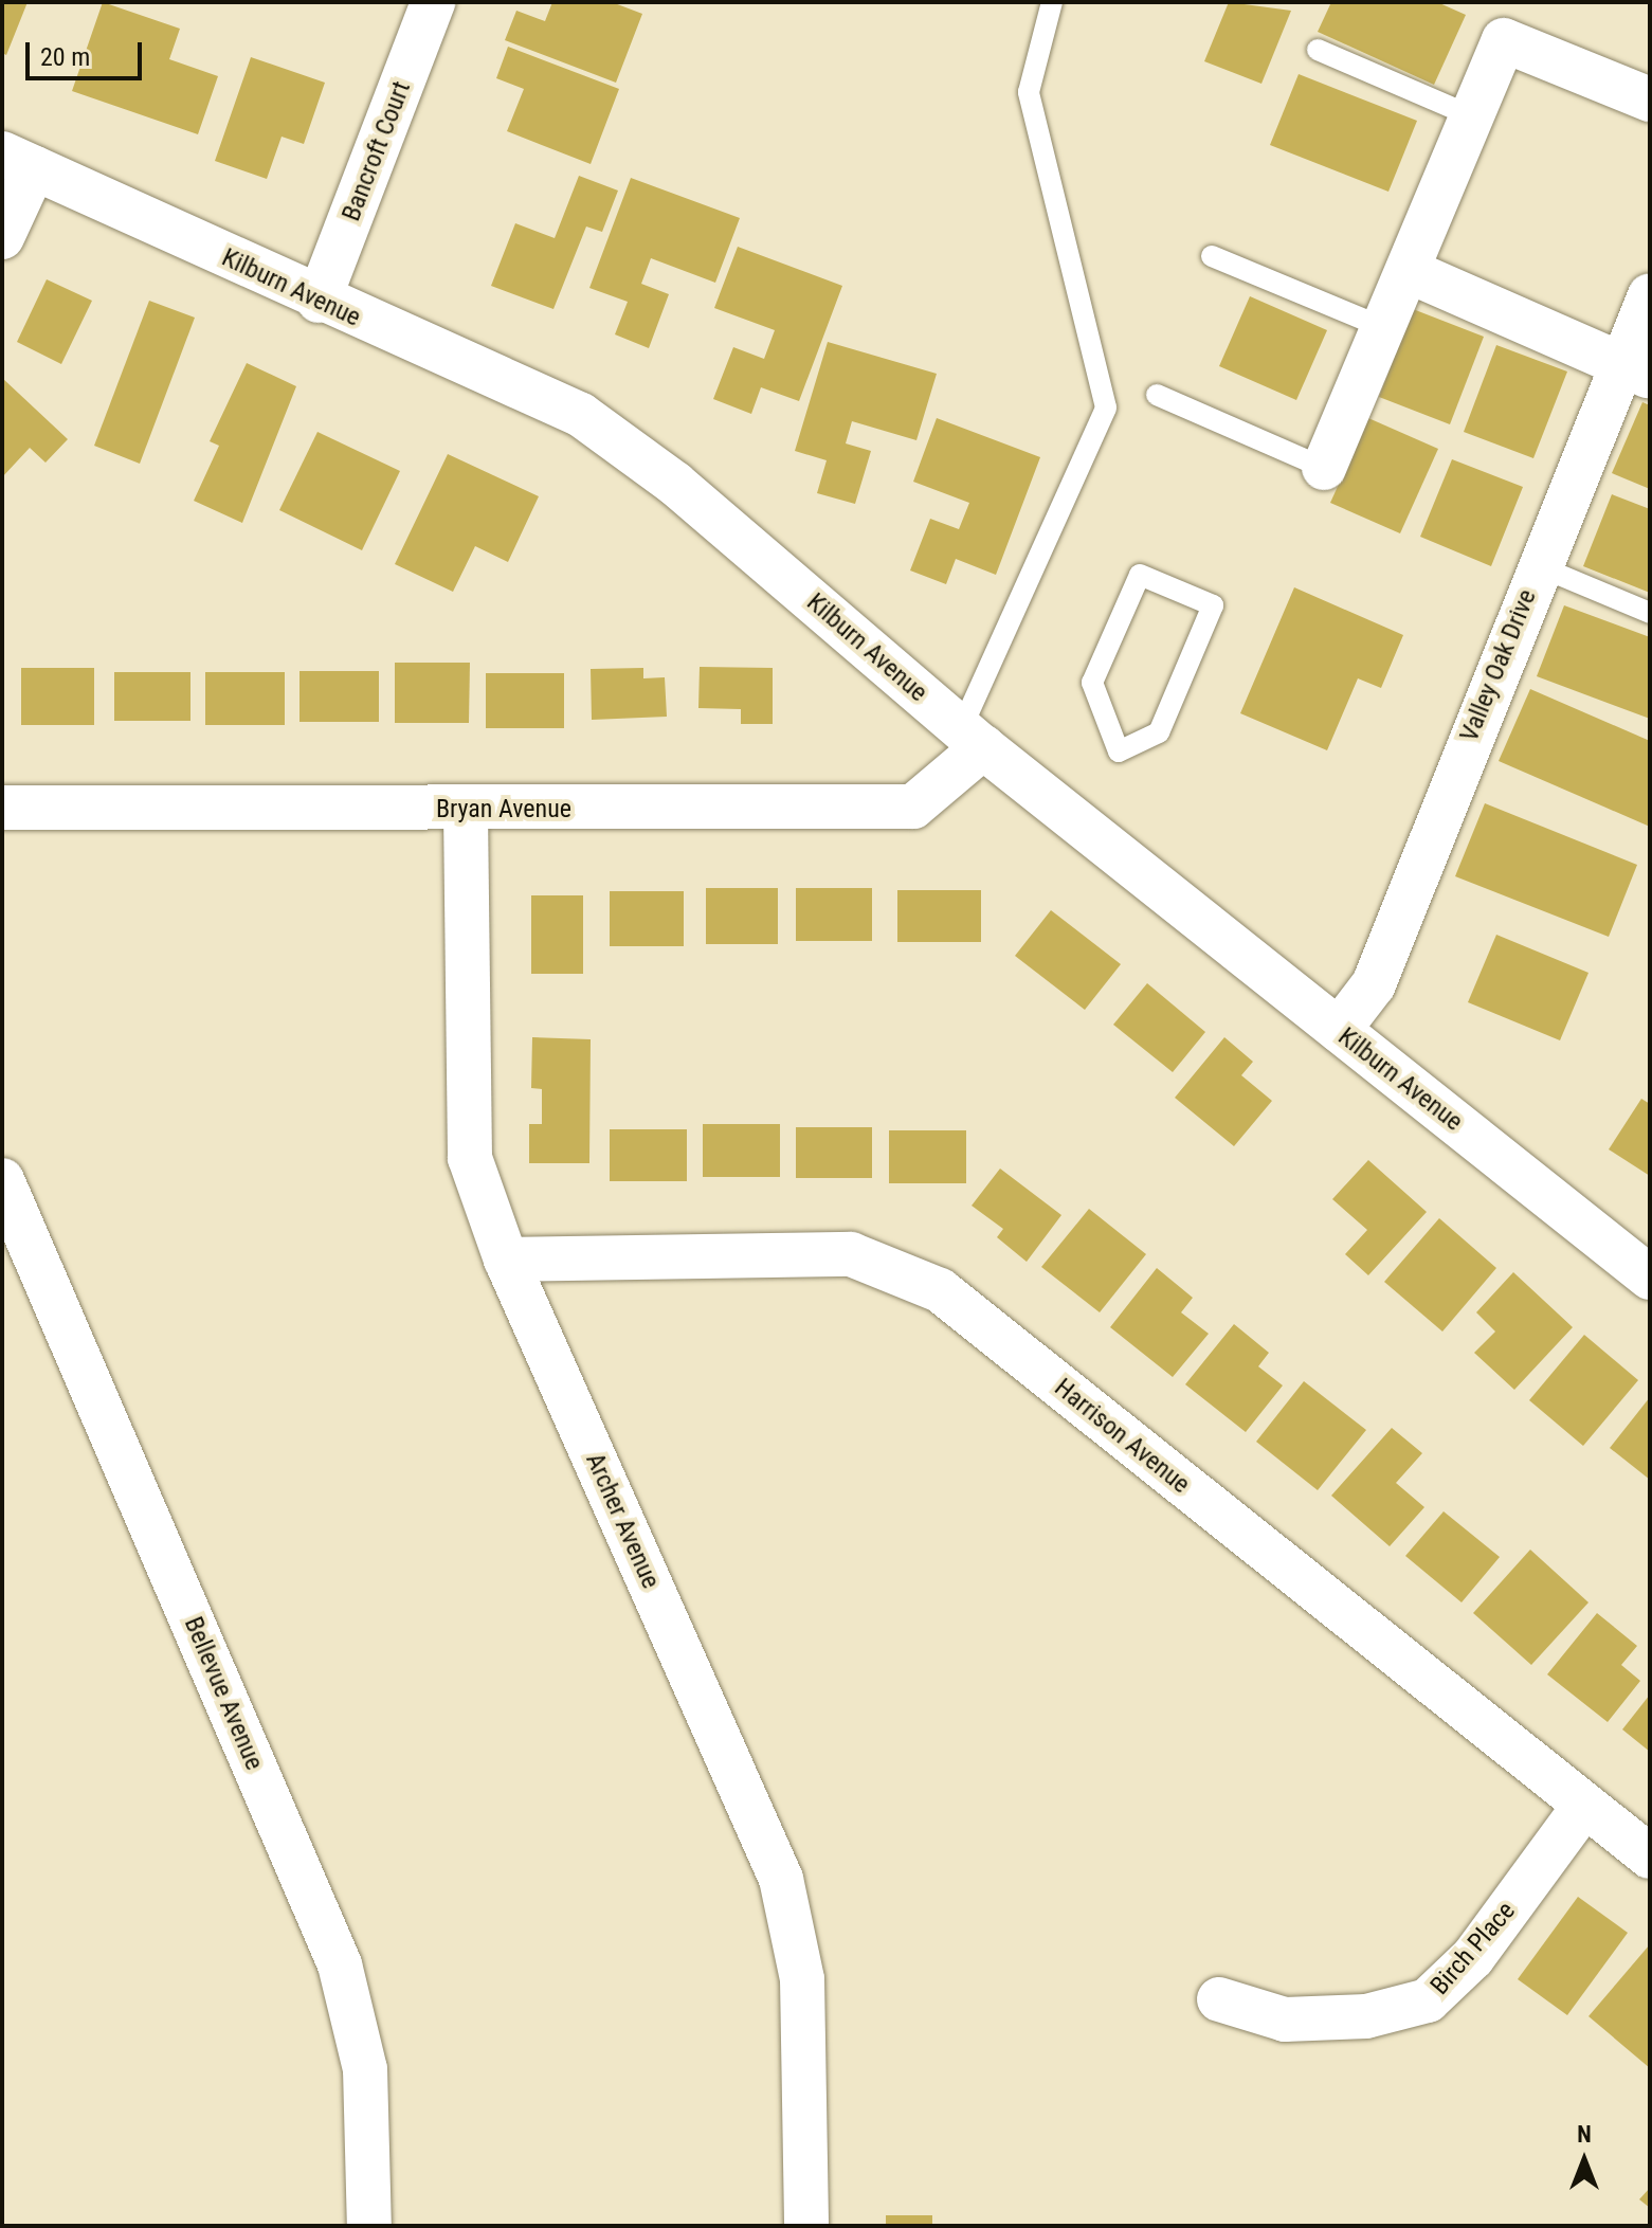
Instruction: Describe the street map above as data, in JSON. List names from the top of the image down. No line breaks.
{"streets":{"street":["Bancroft Court","Kilburn Avenue","Valley Oak Drive","Bryan Avenue","Harrison Avenue","Archer Avenue","Bellevue Avenue","Birch Place"]},"crossings":[["Bancroft Court","Kilburn Avenue"],["Kilburn Avenue","Valley Oak Drive"],["Kilburn Avenue","Bryan Avenue"],["Bryan Avenue","Archer Avenue"],["Harrison Avenue","Archer Avenue"],["Harrison Avenue","Birch Place"]],"scale_bar":"20 m","north":"top"}
